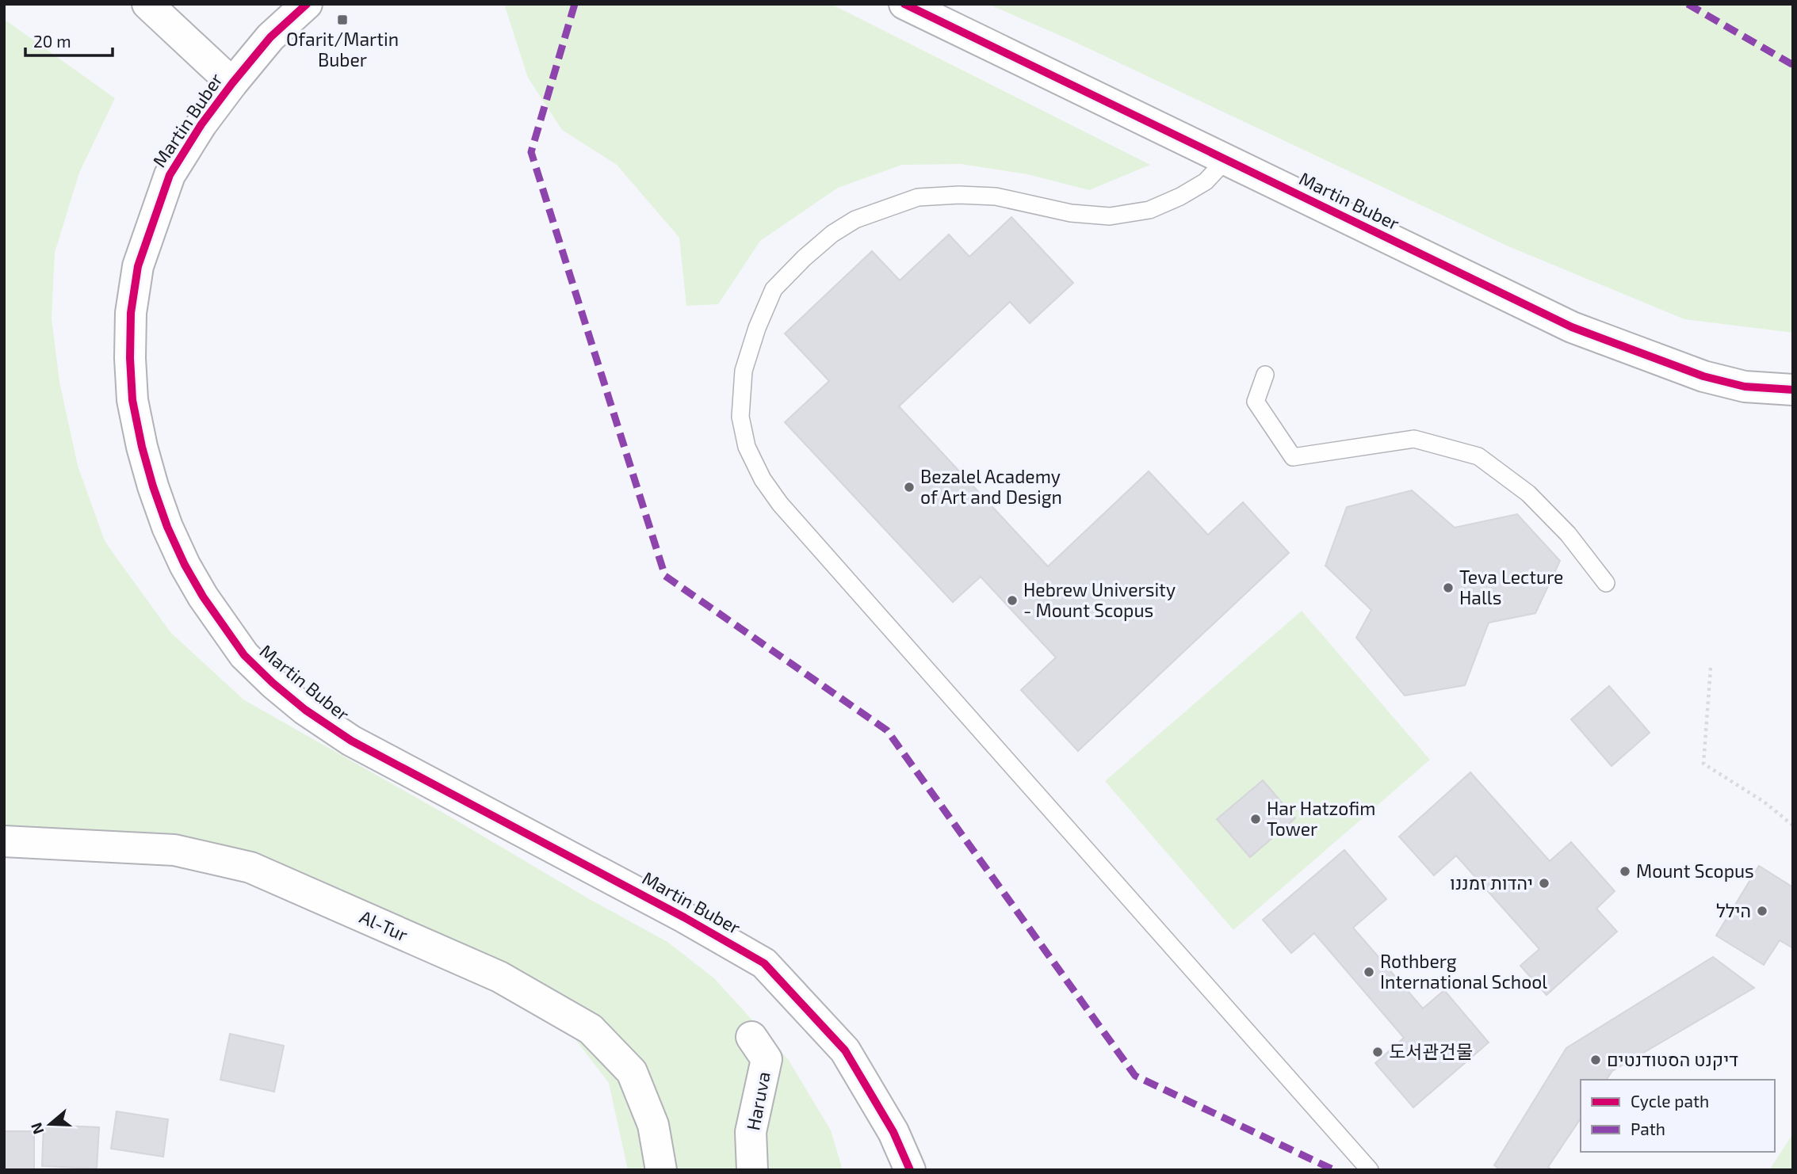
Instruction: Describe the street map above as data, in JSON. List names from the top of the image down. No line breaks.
{"streets":{"street":["Martin Buber","Al-Tur","Haruva"]},"places":{"transit":["Ofarit/Martin Buber"],"other":["Bezalel Academy of Art and Design","Teva Lecture Halls","Hebrew University - Mount Scopus","Har Hatzofim Tower","Mount Scopus","יהדות זמננו","הילל","Rothberg International School","도서관건물","דיקנט הסטודנטים"]},"legend":["Cycle path","Path"],"scale_bar":"20 m","north":"left"}
